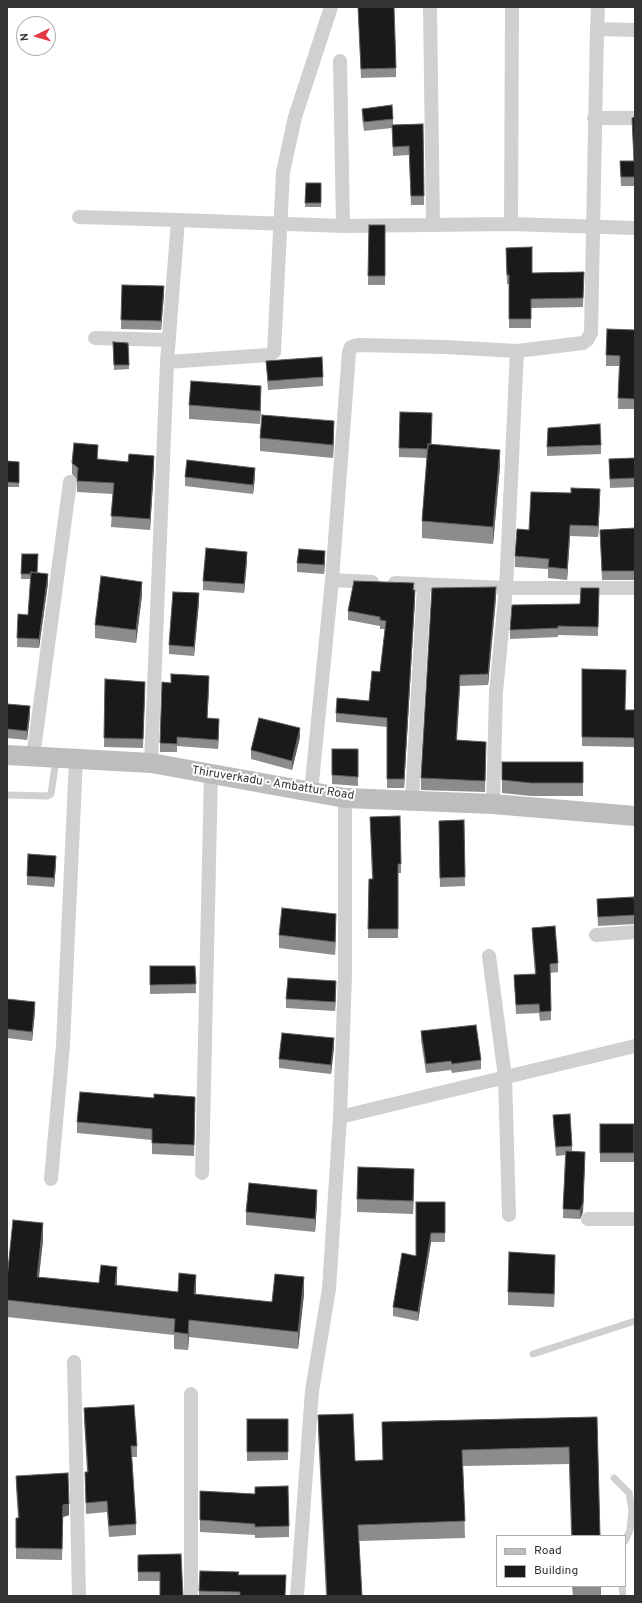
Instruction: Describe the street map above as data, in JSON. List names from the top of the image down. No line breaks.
{"streets":{"main road":["Thiruverkadu - Ambattur Road"]},"legend":["Road","Building"],"north":"left"}
